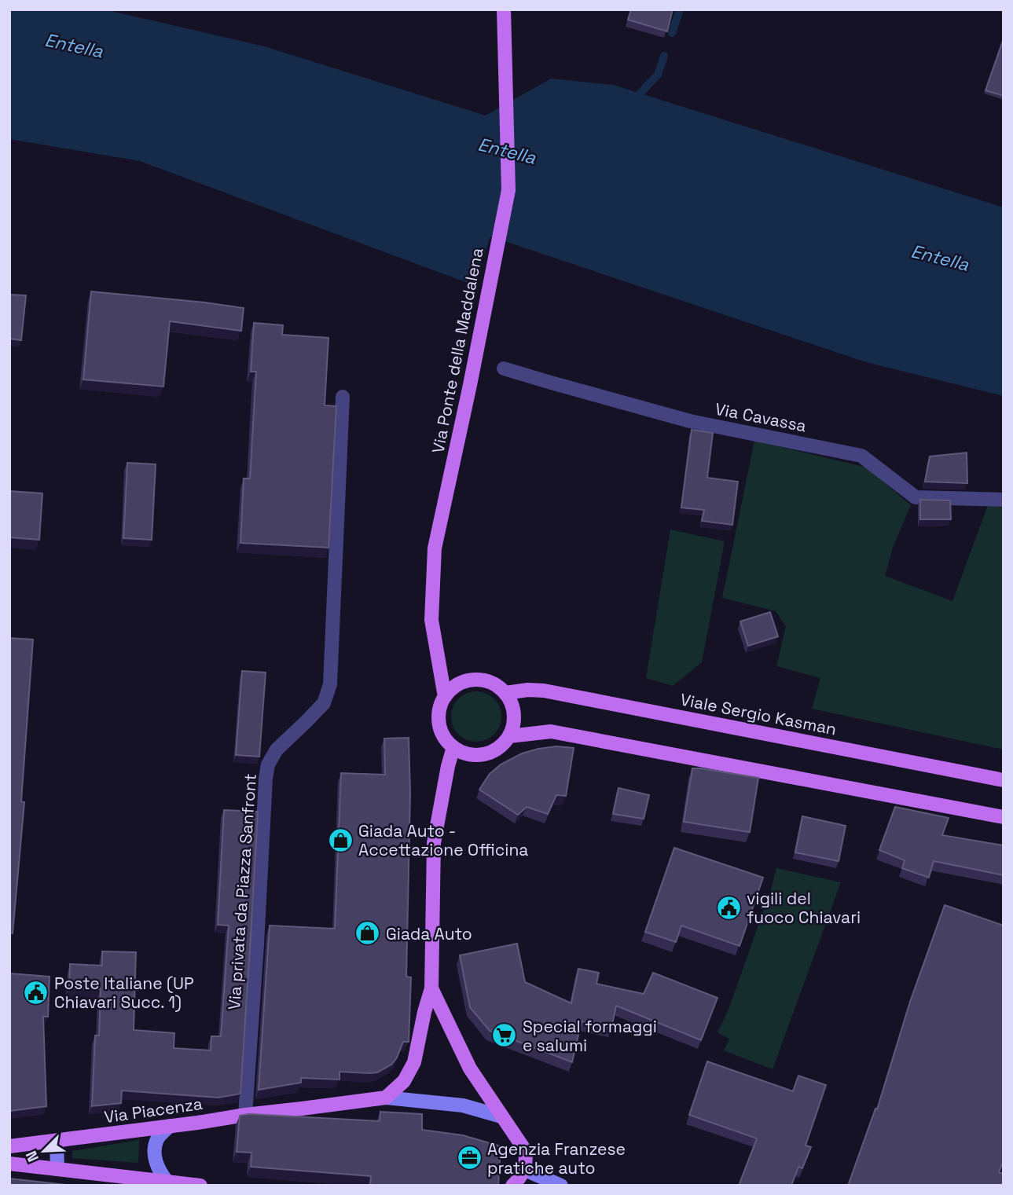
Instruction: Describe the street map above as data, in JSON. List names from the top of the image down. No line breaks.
{"streets":{"main road":["Via Ponte della Maddalena","Viale Sergio Kasman","Via Piacenza"],"street":["Via Cavassa","Via privata da Piazza Sanfront"]},"crossings":[["Via Ponte della Maddalena","Viale Sergio Kasman"],["Via privata da Piazza Sanfront","Via Piacenza"]],"water":["Entella"],"places":{"shop":["Giada Auto - Accettazione Officina","Giada Auto"],"public building":["vigili del fuoco Chiavari","Poste Italiane (UP Chiavari Succ. 1)"],"supermarket":["Special formaggi e salumi"],"office":["Agenzia Franzese pratiche auto"]},"north":"bottom left"}
